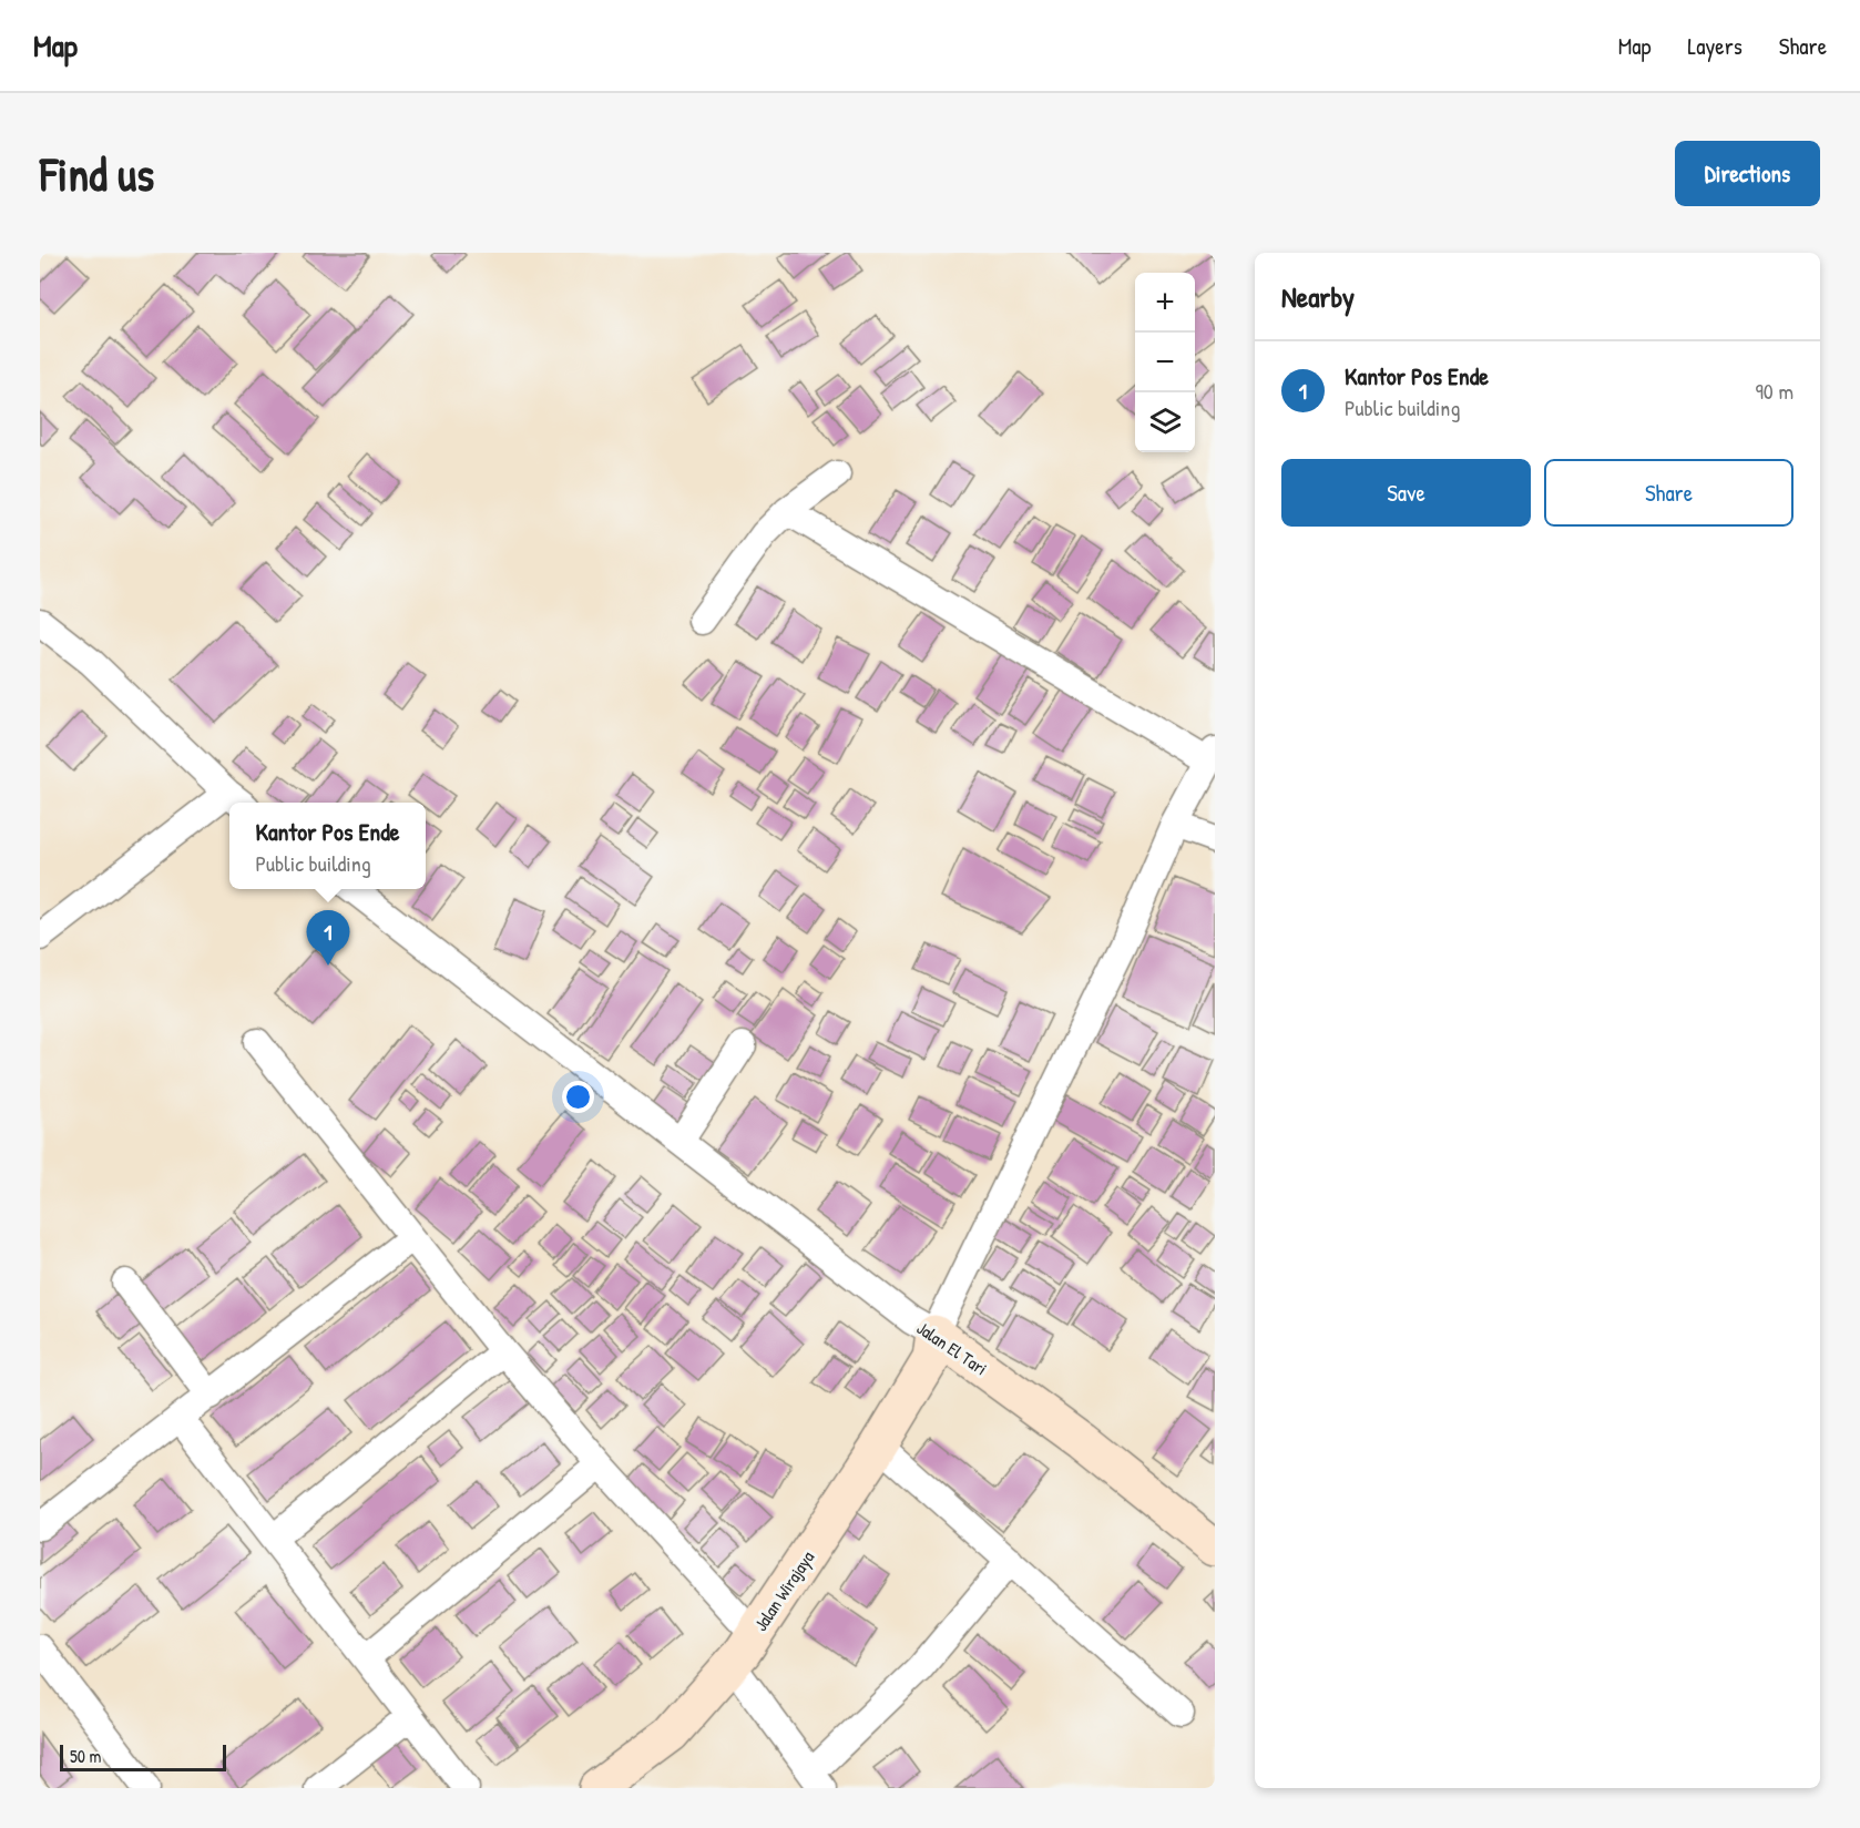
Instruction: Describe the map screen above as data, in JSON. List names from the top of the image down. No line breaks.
{"streets":{"street":["Jalan El Tari","Jalan Wirajaya"]},"crossings":[["Jalan El Tari","Jalan Wirajaya"]],"scale_bar":"50 m","page":{"header":"Map","nav":["Map","Layers","Share"],"buttons":["Directions",["Save","Share"]],"title":"Find us","heading":"Nearby","map_buttons":["+","−"],"list":[{"mark":"1","name":"Kantor Pos Ende","note":"Public building","value":"90 m"}],"popup":["Kantor Pos Ende","Public building"],"pins":"1","scale":"50 m"}}
